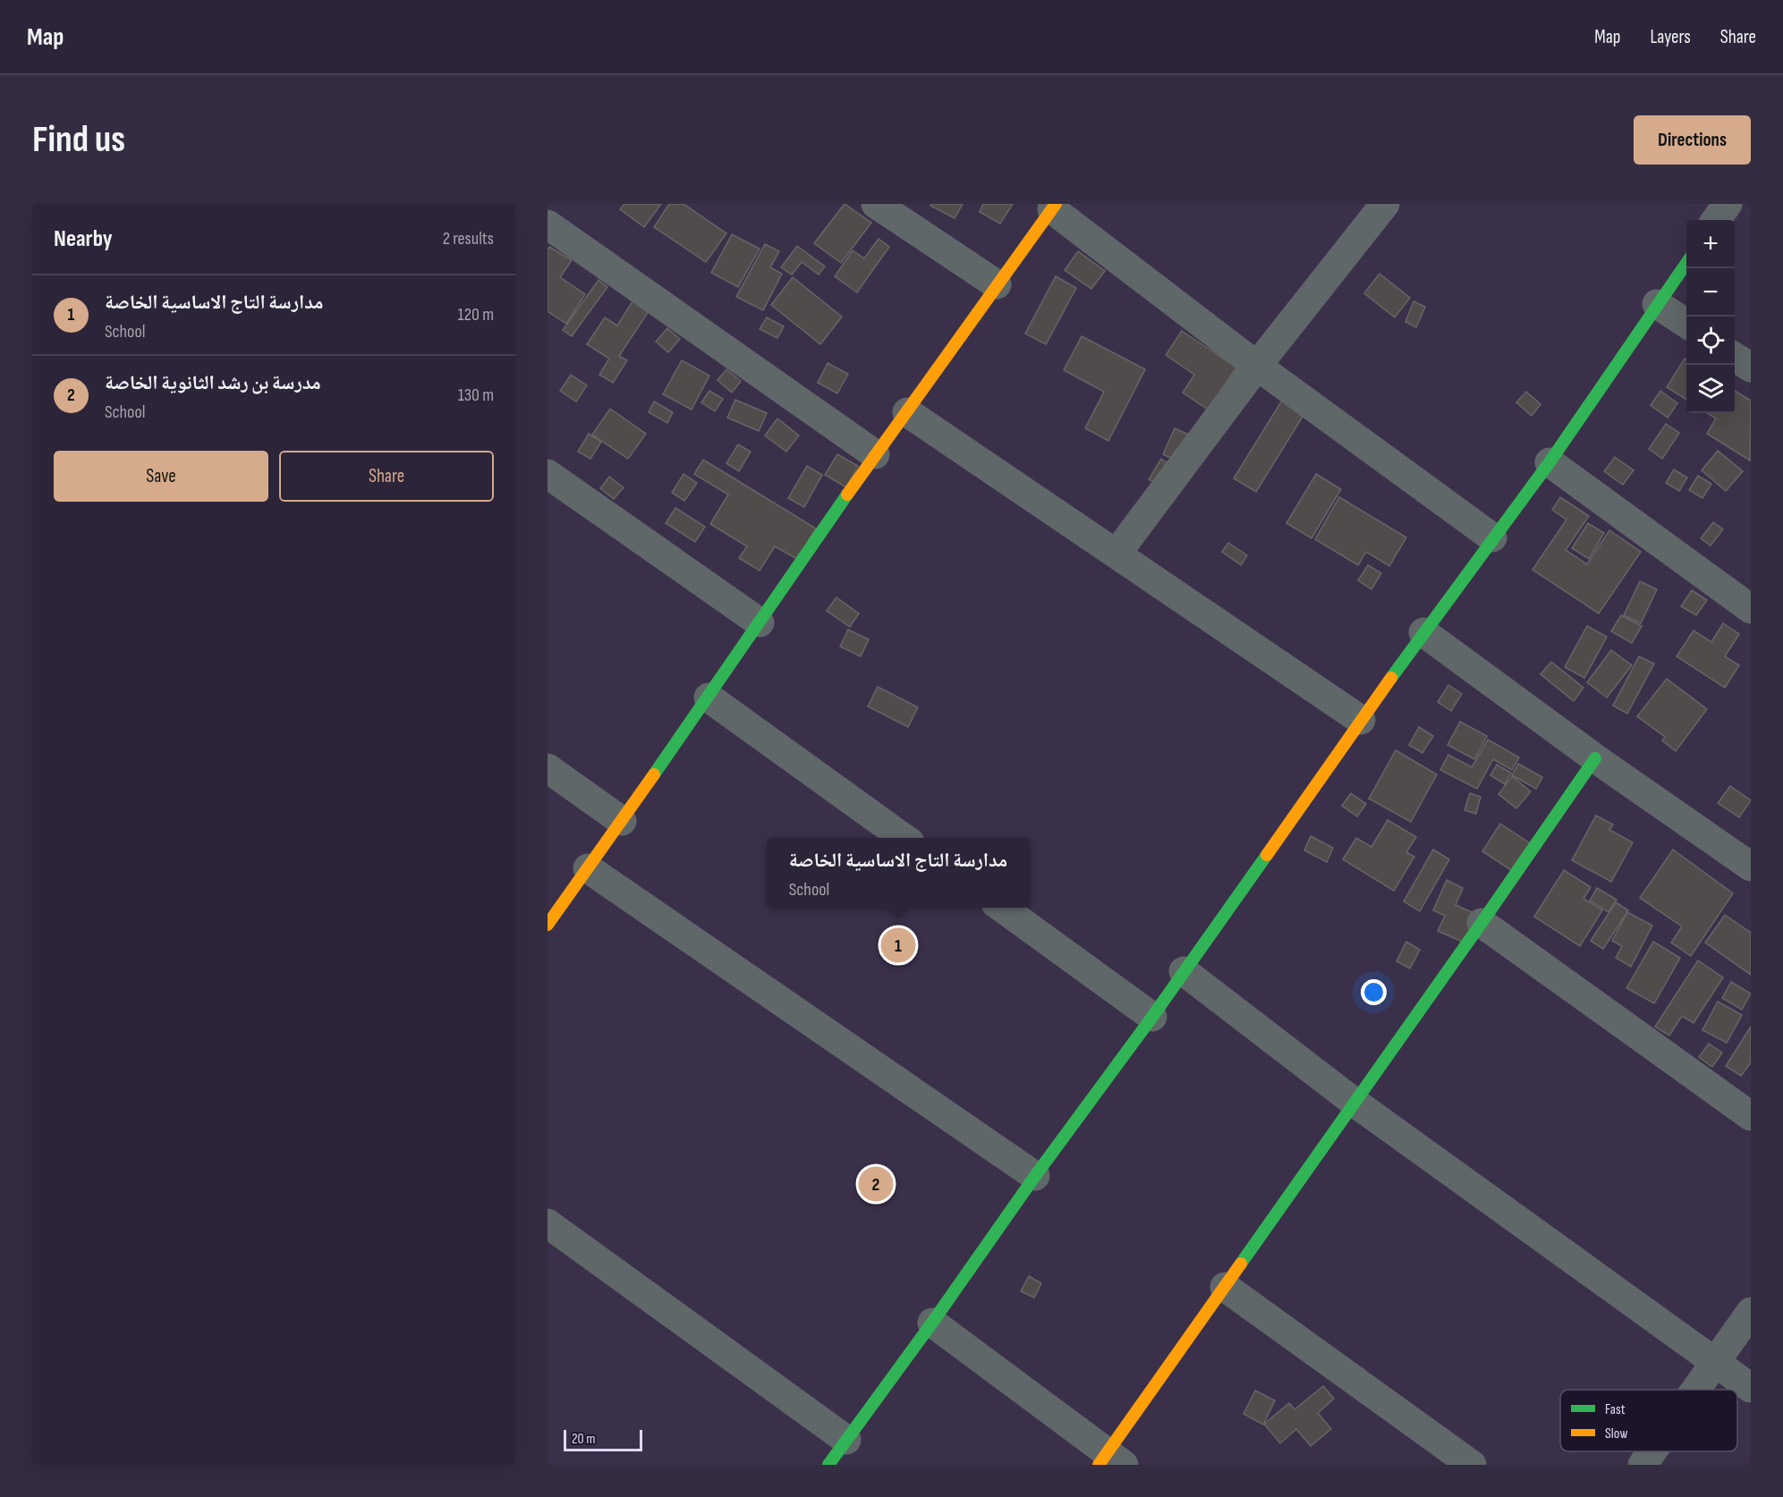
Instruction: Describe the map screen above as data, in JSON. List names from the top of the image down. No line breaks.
{"legend":["Fast","Slow"],"scale_bar":"20 m","page":{"header":"Map","nav":["Map","Layers","Share"],"buttons":["Directions",["Save","Share"]],"title":"Find us","heading":["Nearby","2 results"],"map_buttons":["+","−"],"list":[{"mark":"1","name":"مدارسة التاج الاساسية الخاصة","note":"School","value":"120 m"},{"mark":"2","name":"مدرسة بن رشد الثانوية الخاصة","note":"School","value":"130 m"}],"popup":["مدارسة التاج الاساسية الخاصة","School"],"pins":["1","2"],"scale":"20 m"}}
